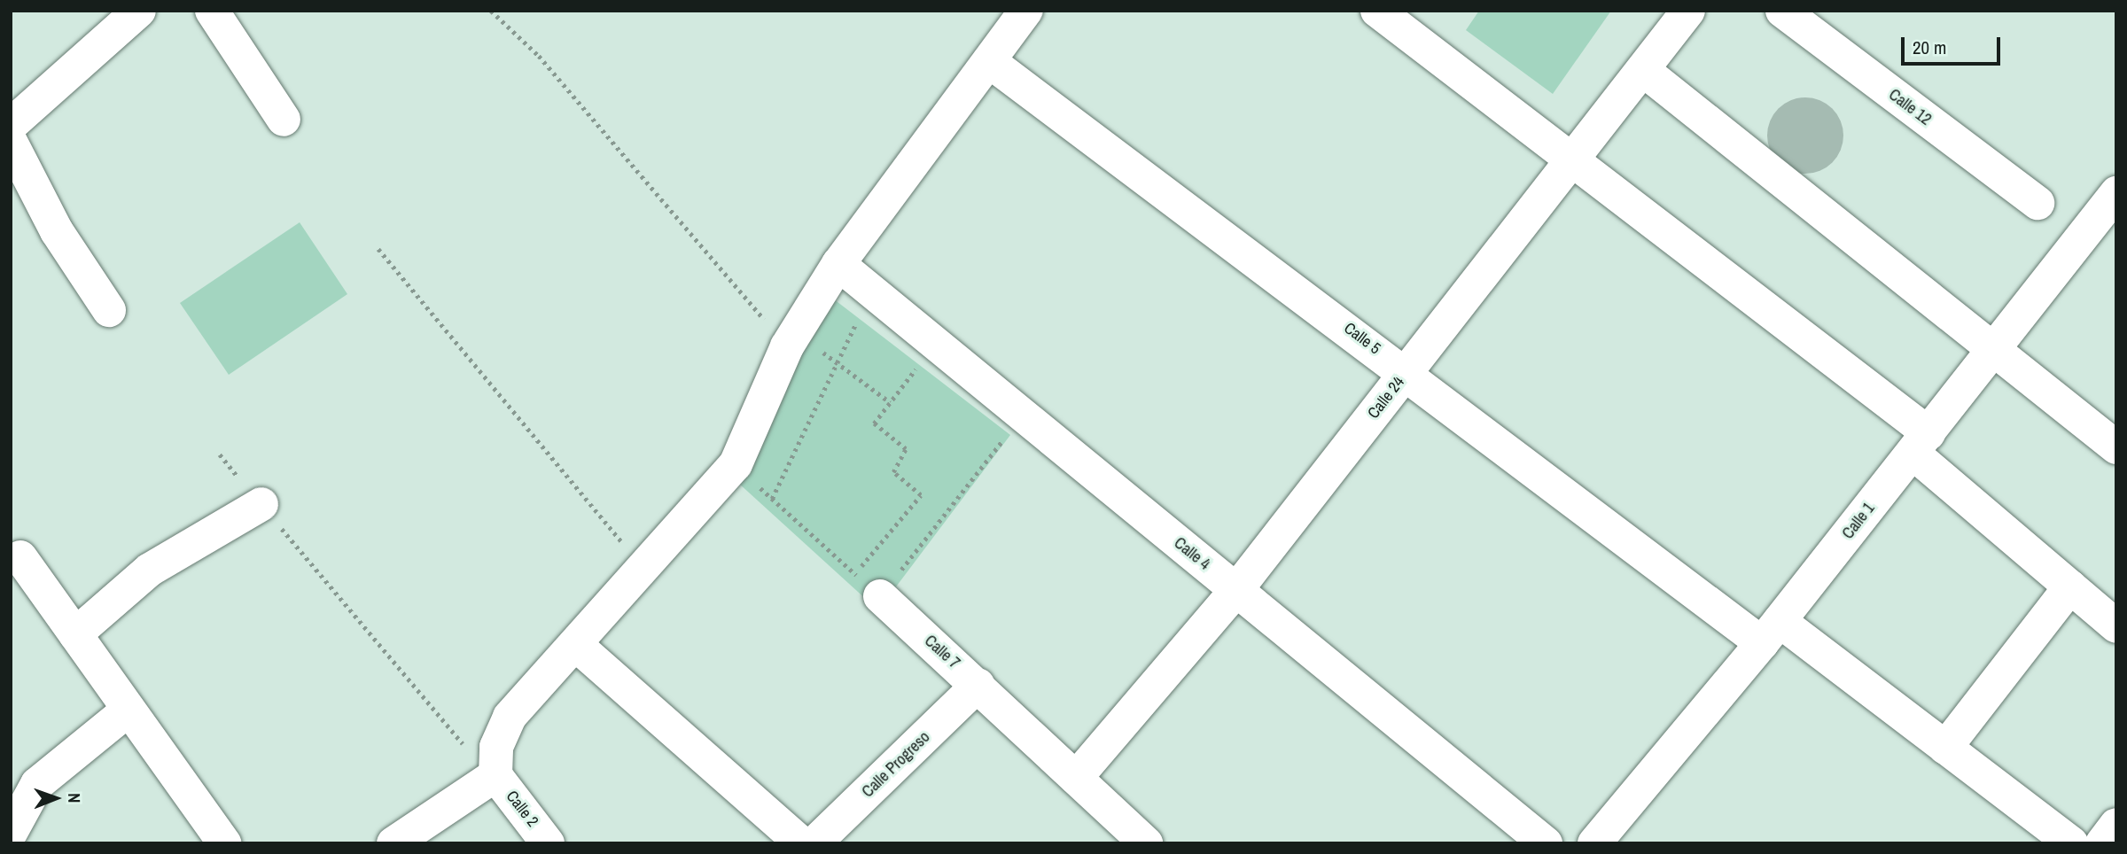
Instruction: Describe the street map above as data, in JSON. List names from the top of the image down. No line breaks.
{"streets":{"street":["Calle 12","Calle 5","Calle 24","Calle 1","Calle 4","Calle 7","Calle Progreso","Calle 2"]},"crossings":[["Calle 5","Calle 24"],["Calle 5","Calle 1"],["Calle 24","Calle 4"],["Calle 24","Calle 7"],["Calle 7","Calle Progreso"]],"scale_bar":"20 m","north":"right"}
